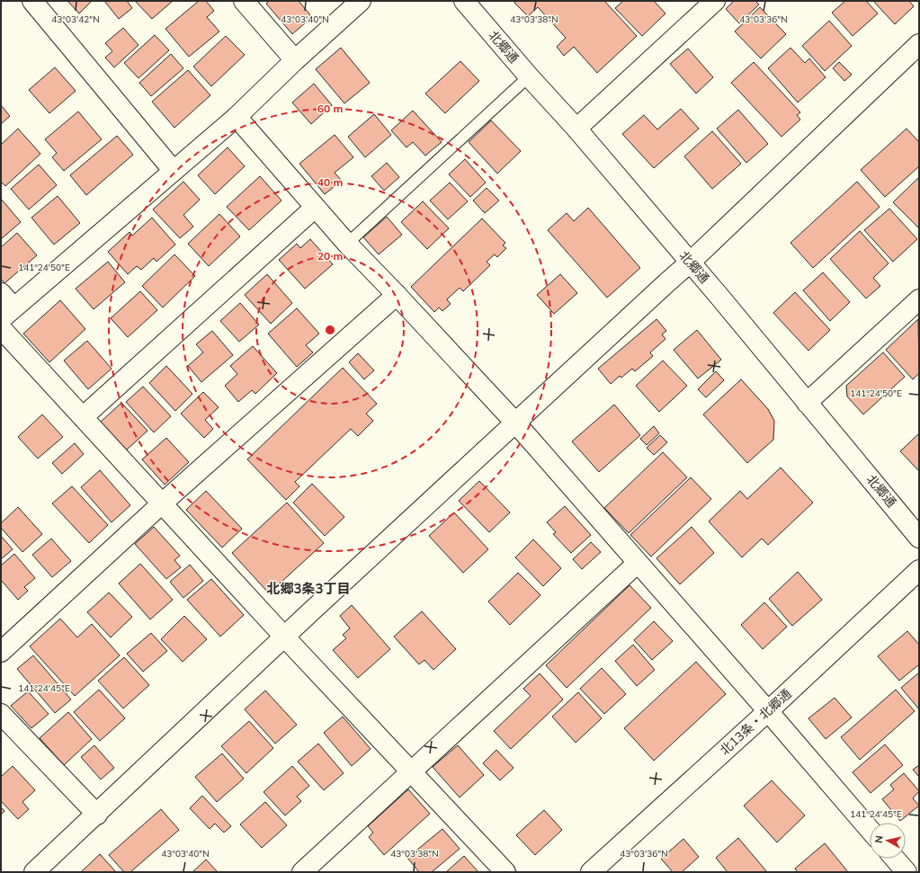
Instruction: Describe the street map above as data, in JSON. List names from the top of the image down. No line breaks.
{"streets":{"street":["北郷通","北13条・北郷通"]},"districts":["北郷3条3丁目"],"north":"left","coordinates":["43°03'42\"N","43°03'40\"N","43°03'38\"N","43°03'36\"N","141°24'50\"E","141°24'45\"E"],"rings":["60 m","40 m","20 m"]}
